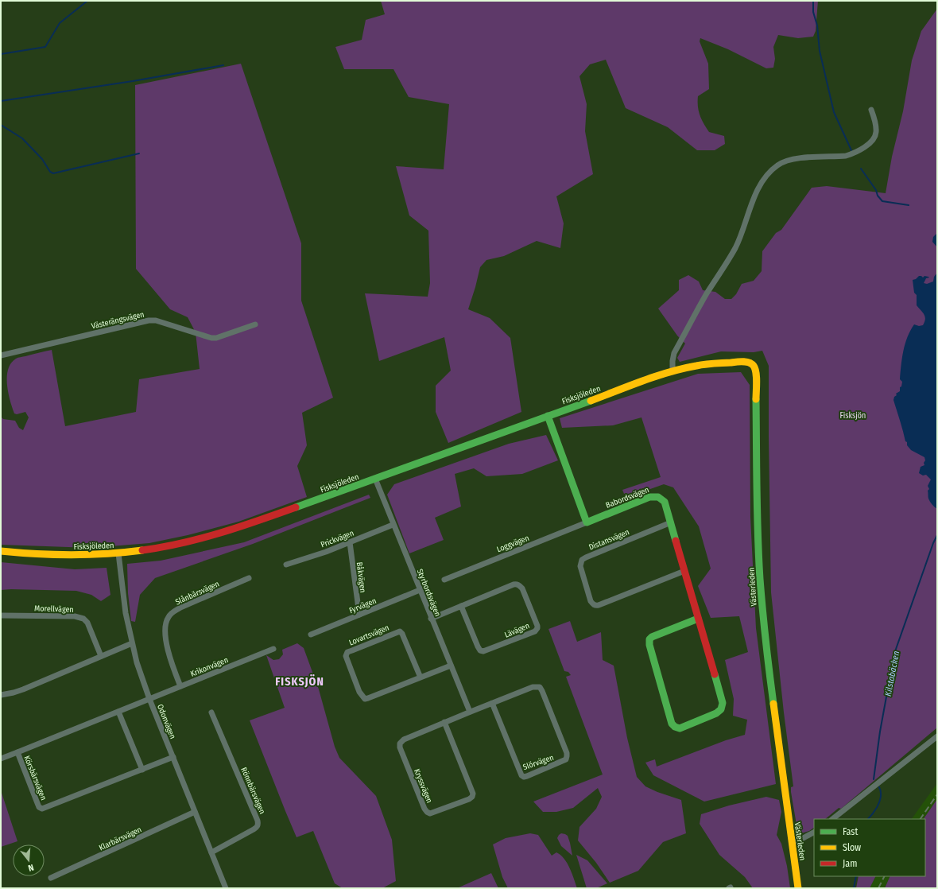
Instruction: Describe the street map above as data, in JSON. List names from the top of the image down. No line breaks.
{"streets":{"street":["Västerängsvägen","Fisksjöleden","Babordsvägen","Prickvägen","Distansvägen","Loggvägen","Båkvägen","Västerleden","Slånbärsvägen","Styrbordsvägen","Fyrvägen","Morellvägen","Lävägen","Lovartsvägen","Krikonvägen","Odonvägen","Slörvägen","Körsbärsvägen","Kryssvägen","Rönnbärsvägen","Klarbärsvägen"]},"crossings":[["Fisksjöleden","Västerleden"],["Fisksjöleden","Styrbordsvägen"],["Fisksjöleden","Odonvägen"],["Babordsvägen","Distansvägen"],["Babordsvägen","Loggvägen"],["Prickvägen","Båkvägen"],["Prickvägen","Styrbordsvägen"],["Båkvägen","Fyrvägen"],["Slånbärsvägen","Krikonvägen"],["Styrbordsvägen","Fyrvägen"],["Styrbordsvägen","Lävägen"],["Styrbordsvägen","Lovartsvägen"],["Styrbordsvägen","Slörvägen"],["Styrbordsvägen","Kryssvägen"],["Krikonvägen","Odonvägen"],["Krikonvägen","Körsbärsvägen"],["Odonvägen","Körsbärsvägen"],["Odonvägen","Rönnbärsvägen"],["Odonvägen","Klarbärsvägen"],["Slörvägen","Kryssvägen"]],"districts":["FISKSJÖN"],"water":["Kilstabäcken"],"parks":["Fisksjön"],"legend":["Fast","Slow","Jam"],"north":"bottom"}
